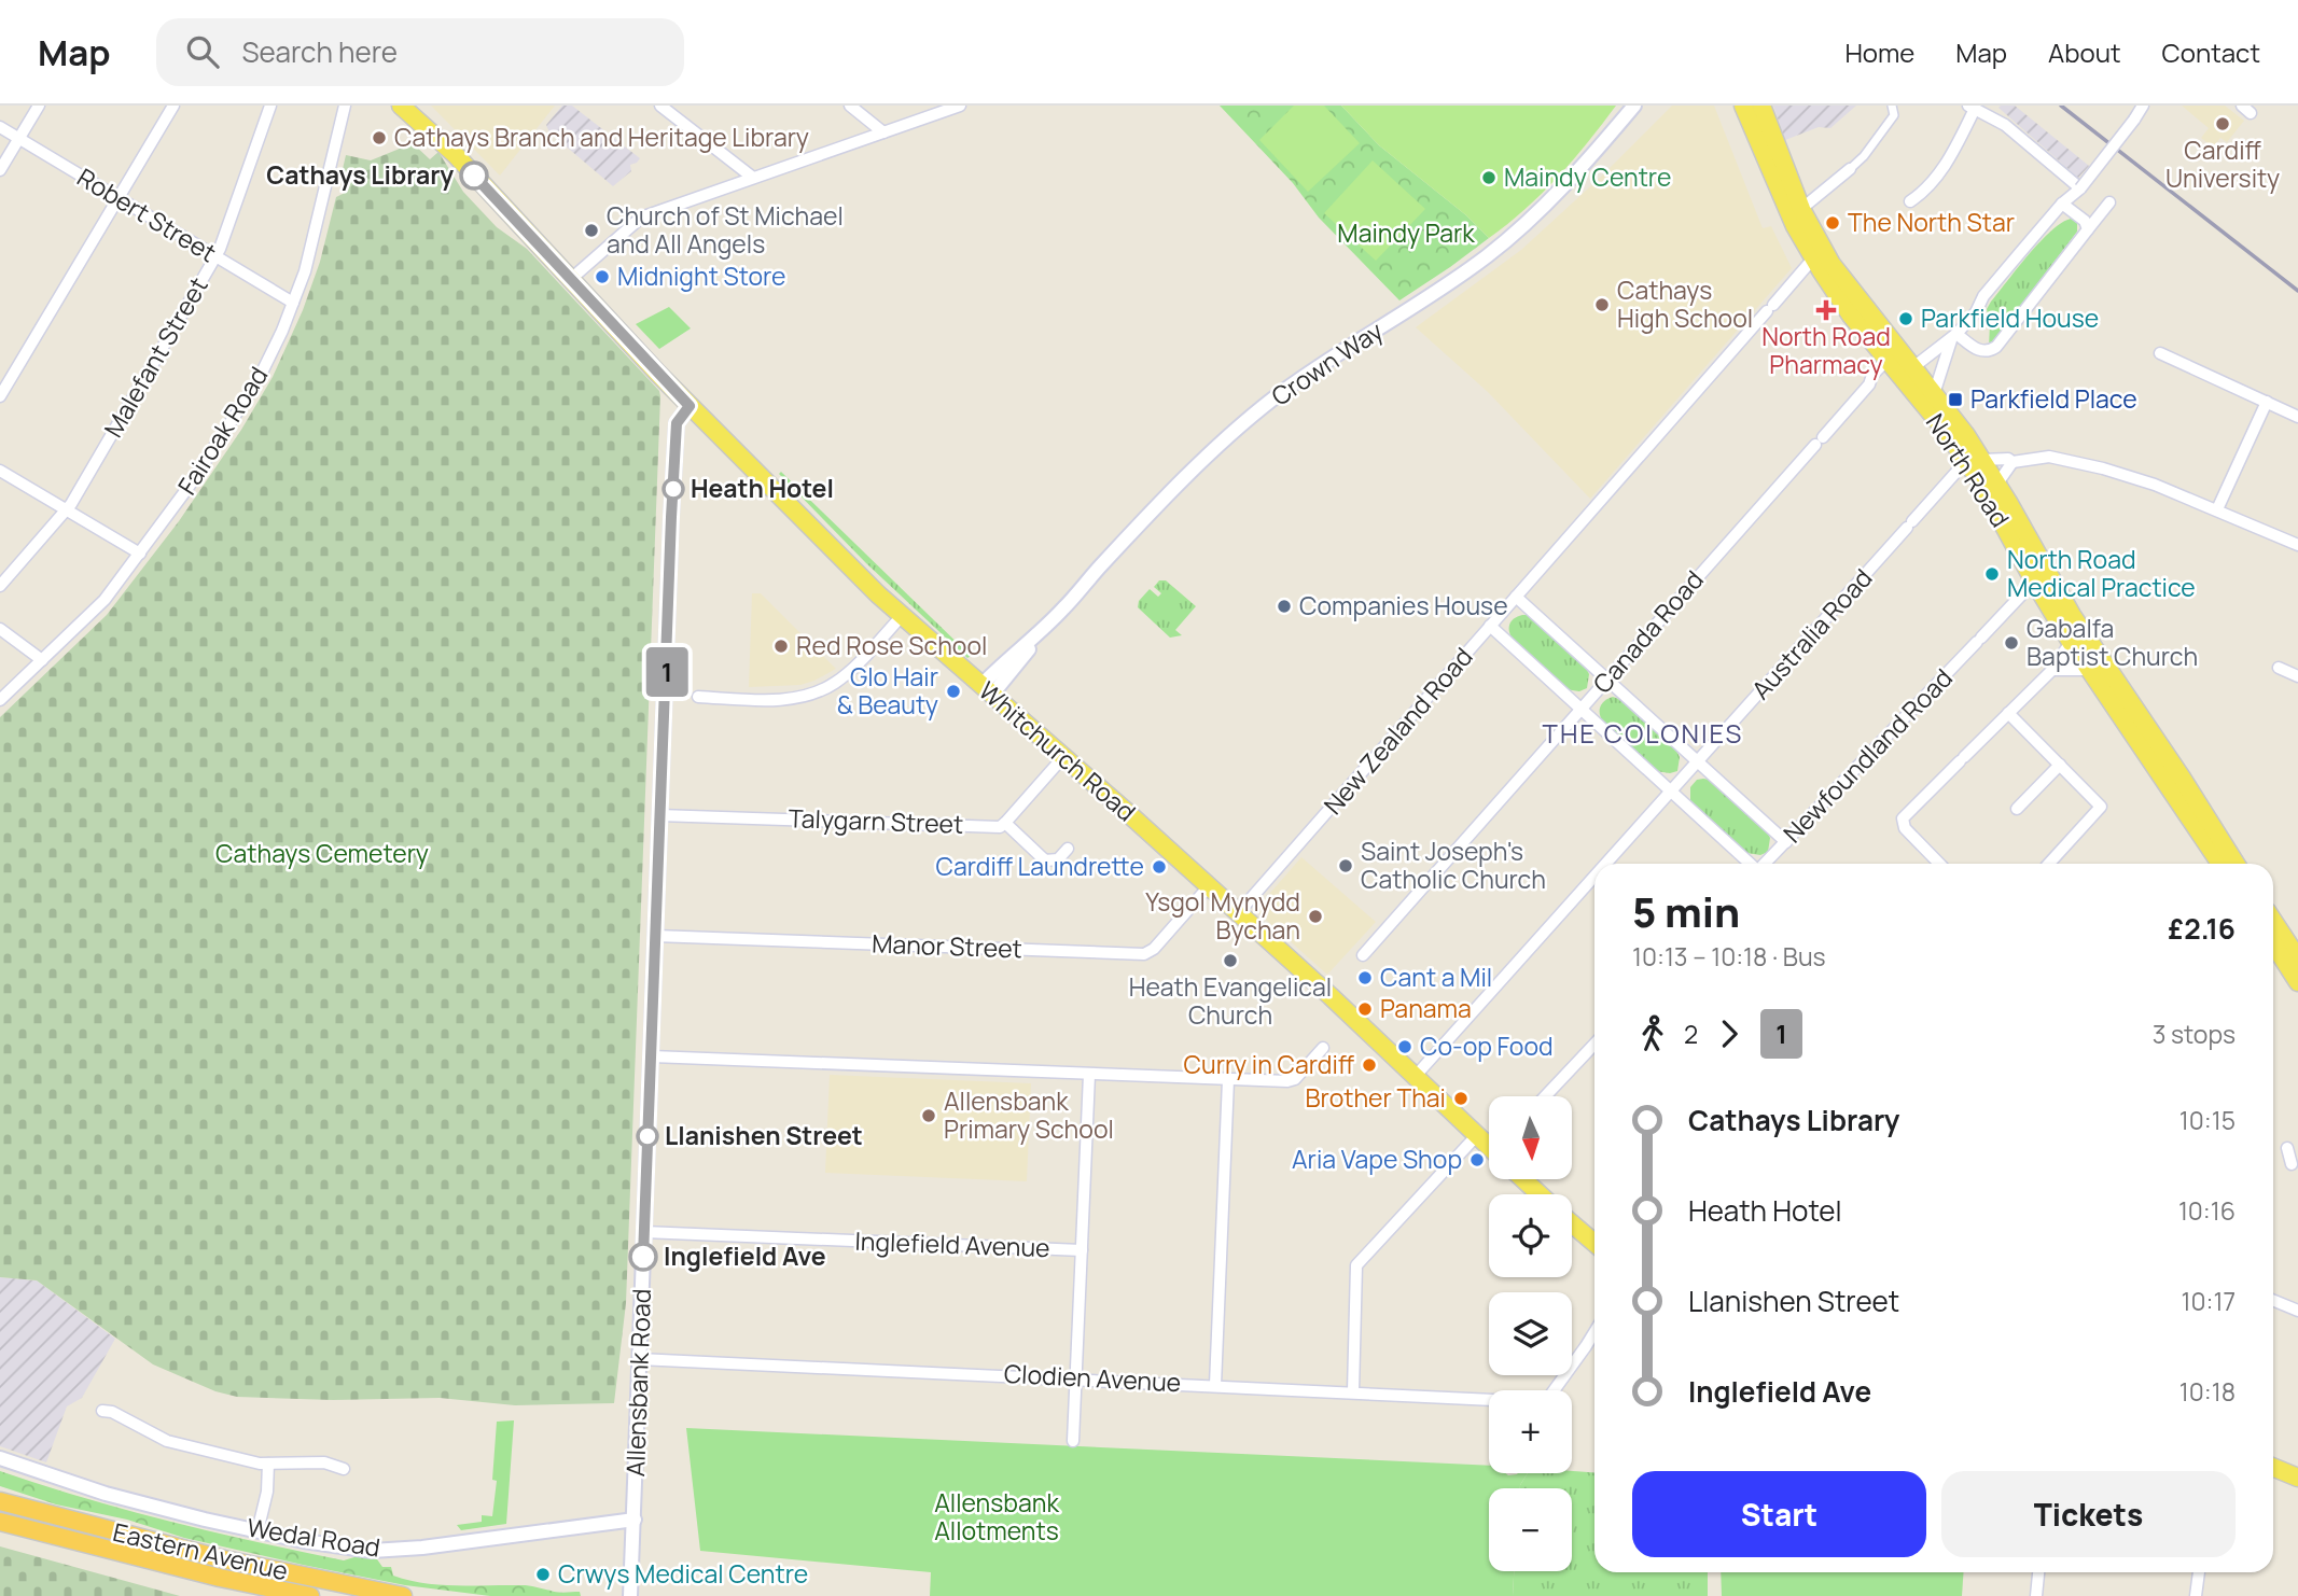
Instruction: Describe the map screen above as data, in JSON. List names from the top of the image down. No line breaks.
{"streets":{"highway":["Eastern Avenue"],"main road":["North Road","Whitchurch Road"],"street":["Robert Street","Malefant Street","Crown Way","Fairoak Road","Canada Road","Australia Road","New Zealand Road","Newfoundland Road","Talygarn Street","Manor Street","Inglefield Avenue","Clodien Avenue","Allensbank Road","Wedal Road"]},"crossings":[["Robert Street","Malefant Street"],["Robert Street","Fairoak Road"],["Crown Way","Whitchurch Road"],["North Road","Canada Road"],["North Road","Australia Road"],["North Road","New Zealand Road"],["North Road","Newfoundland Road"],["Australia Road","Whitchurch Road"],["New Zealand Road","Whitchurch Road"],["Whitchurch Road","Manor Street"],["Whitchurch Road","Allensbank Road"],["Talygarn Street","Allensbank Road"],["Manor Street","Allensbank Road"],["Inglefield Avenue","Allensbank Road"],["Clodien Avenue","Allensbank Road"],["Allensbank Road","Wedal Road"]],"districts":["THE COLONIES"],"parks":["Maindy Park","Cathays Cemetery","Allensbank Allotments"],"places":{"other":["Cardiff University","Cathays Branch and Heritage Library","Cathays Library","Maindy Centre","The North Star","Church of St Michael and All Angels","Midnight Store","Cathays High School","Parkfield House","Heath Hotel","North Road Medical Practice","Companies House","Gabalfa Baptist Church","Red Rose School","Glo Hair & Beauty","Saint Joseph's Catholic Church","Cardiff Laundrette","Ysgol Mynydd Bychan","Heath Evangelical Church","Cant a Mil","Panama","Co-op Food","Curry in Cardiff","Brother Thai","Allensbank Primary School","Llanishen Street","Aria Vape Shop","Inglefield Ave","Crwys Medical Centre"],"health":["North Road Pharmacy"],"transit":["Parkfield Place"]},"lines":["bus line 1"],"north":"bottom","page":{"header":"Map","search":"Search here","nav":["Home","Map","About","Contact"],"on_map":"1","heading":["5 min","10:13 – 10:18 · Bus","£2.16"],"legs":["2","1","3 stops"],"list":[{"name":"Cathays Library","value":"10:15"},{"name":"Heath Hotel","value":"10:16"},{"name":"Llanishen Street","value":"10:17"},{"name":"Inglefield Ave","value":"10:18"}],"map_buttons":["+","−"],"buttons":["Start","Tickets"]}}
